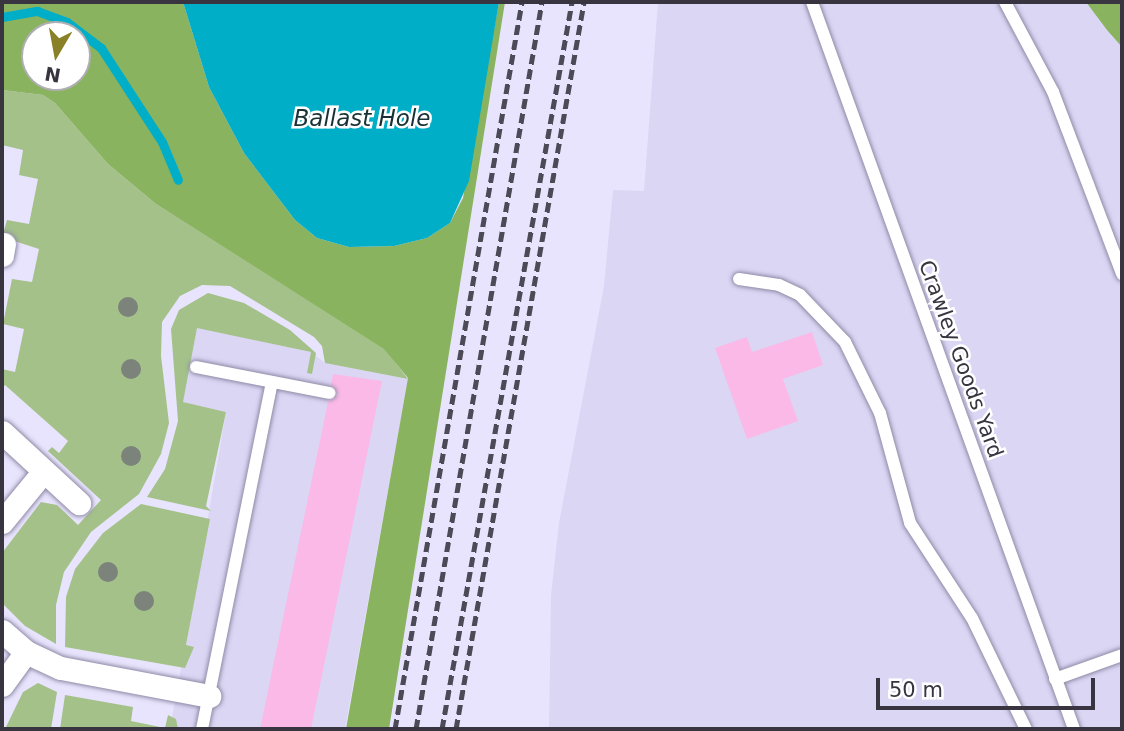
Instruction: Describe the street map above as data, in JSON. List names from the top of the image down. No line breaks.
{"streets":{"lane":["Crawley Goods Yard"]},"water":["Ballast Hole"],"scale_bar":"50 m","north":"bottom"}
